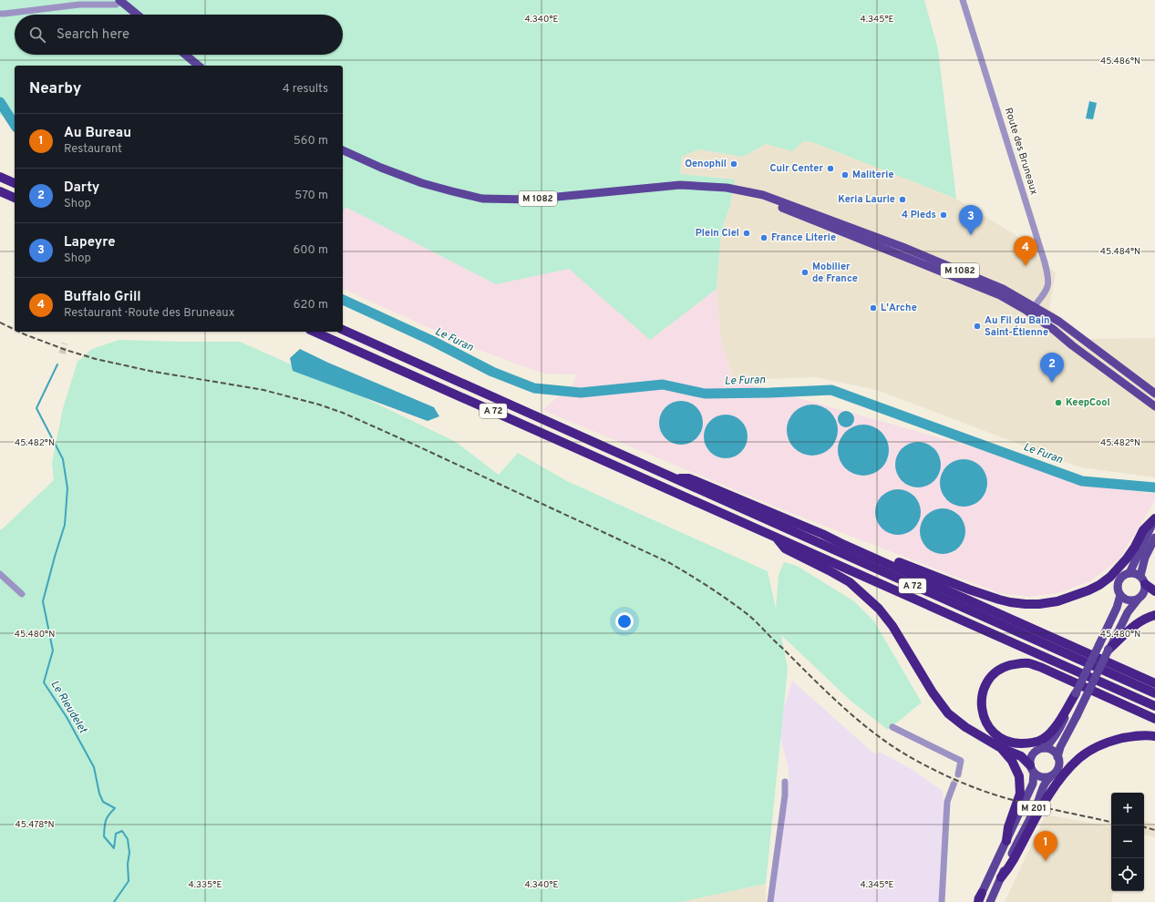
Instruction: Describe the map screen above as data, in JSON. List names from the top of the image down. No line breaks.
{"streets":{"highway":["A 72","M 201"],"main road":["M 1082"],"street":["Route des Bruneaux"]},"crossings":[["Route des Bruneaux","M 1082"]],"water":["Le Furan","Le Rieudelet"],"places":["Oenophil","Cuir Center","Maliterie","Keria Laurie","4 Pieds","Plein Ciel","France Literie","Mobilier de France","L'Arche","Au Fil du Bain Saint-Étienne","KeepCool"],"page":{"search":"Search here","heading":["Nearby","4 results"],"list":[{"mark":"1","name":"Au Bureau","note":"Restaurant","value":"560 m"},{"mark":"2","name":"Darty","note":"Shop","value":"570 m"},{"mark":"3","name":"Lapeyre","note":"Shop","value":"600 m"},{"mark":"4","name":"Buffalo Grill","note":"Restaurant · Route des Bruneaux","value":"620 m"}],"pins":["3","4","2","1"],"map_buttons":["+","−"]},"coordinates":["4.340°E","4.345°E","45.486°N","45.484°N","45.482°N","45.480°N","45.478°N","4.335°E"]}
